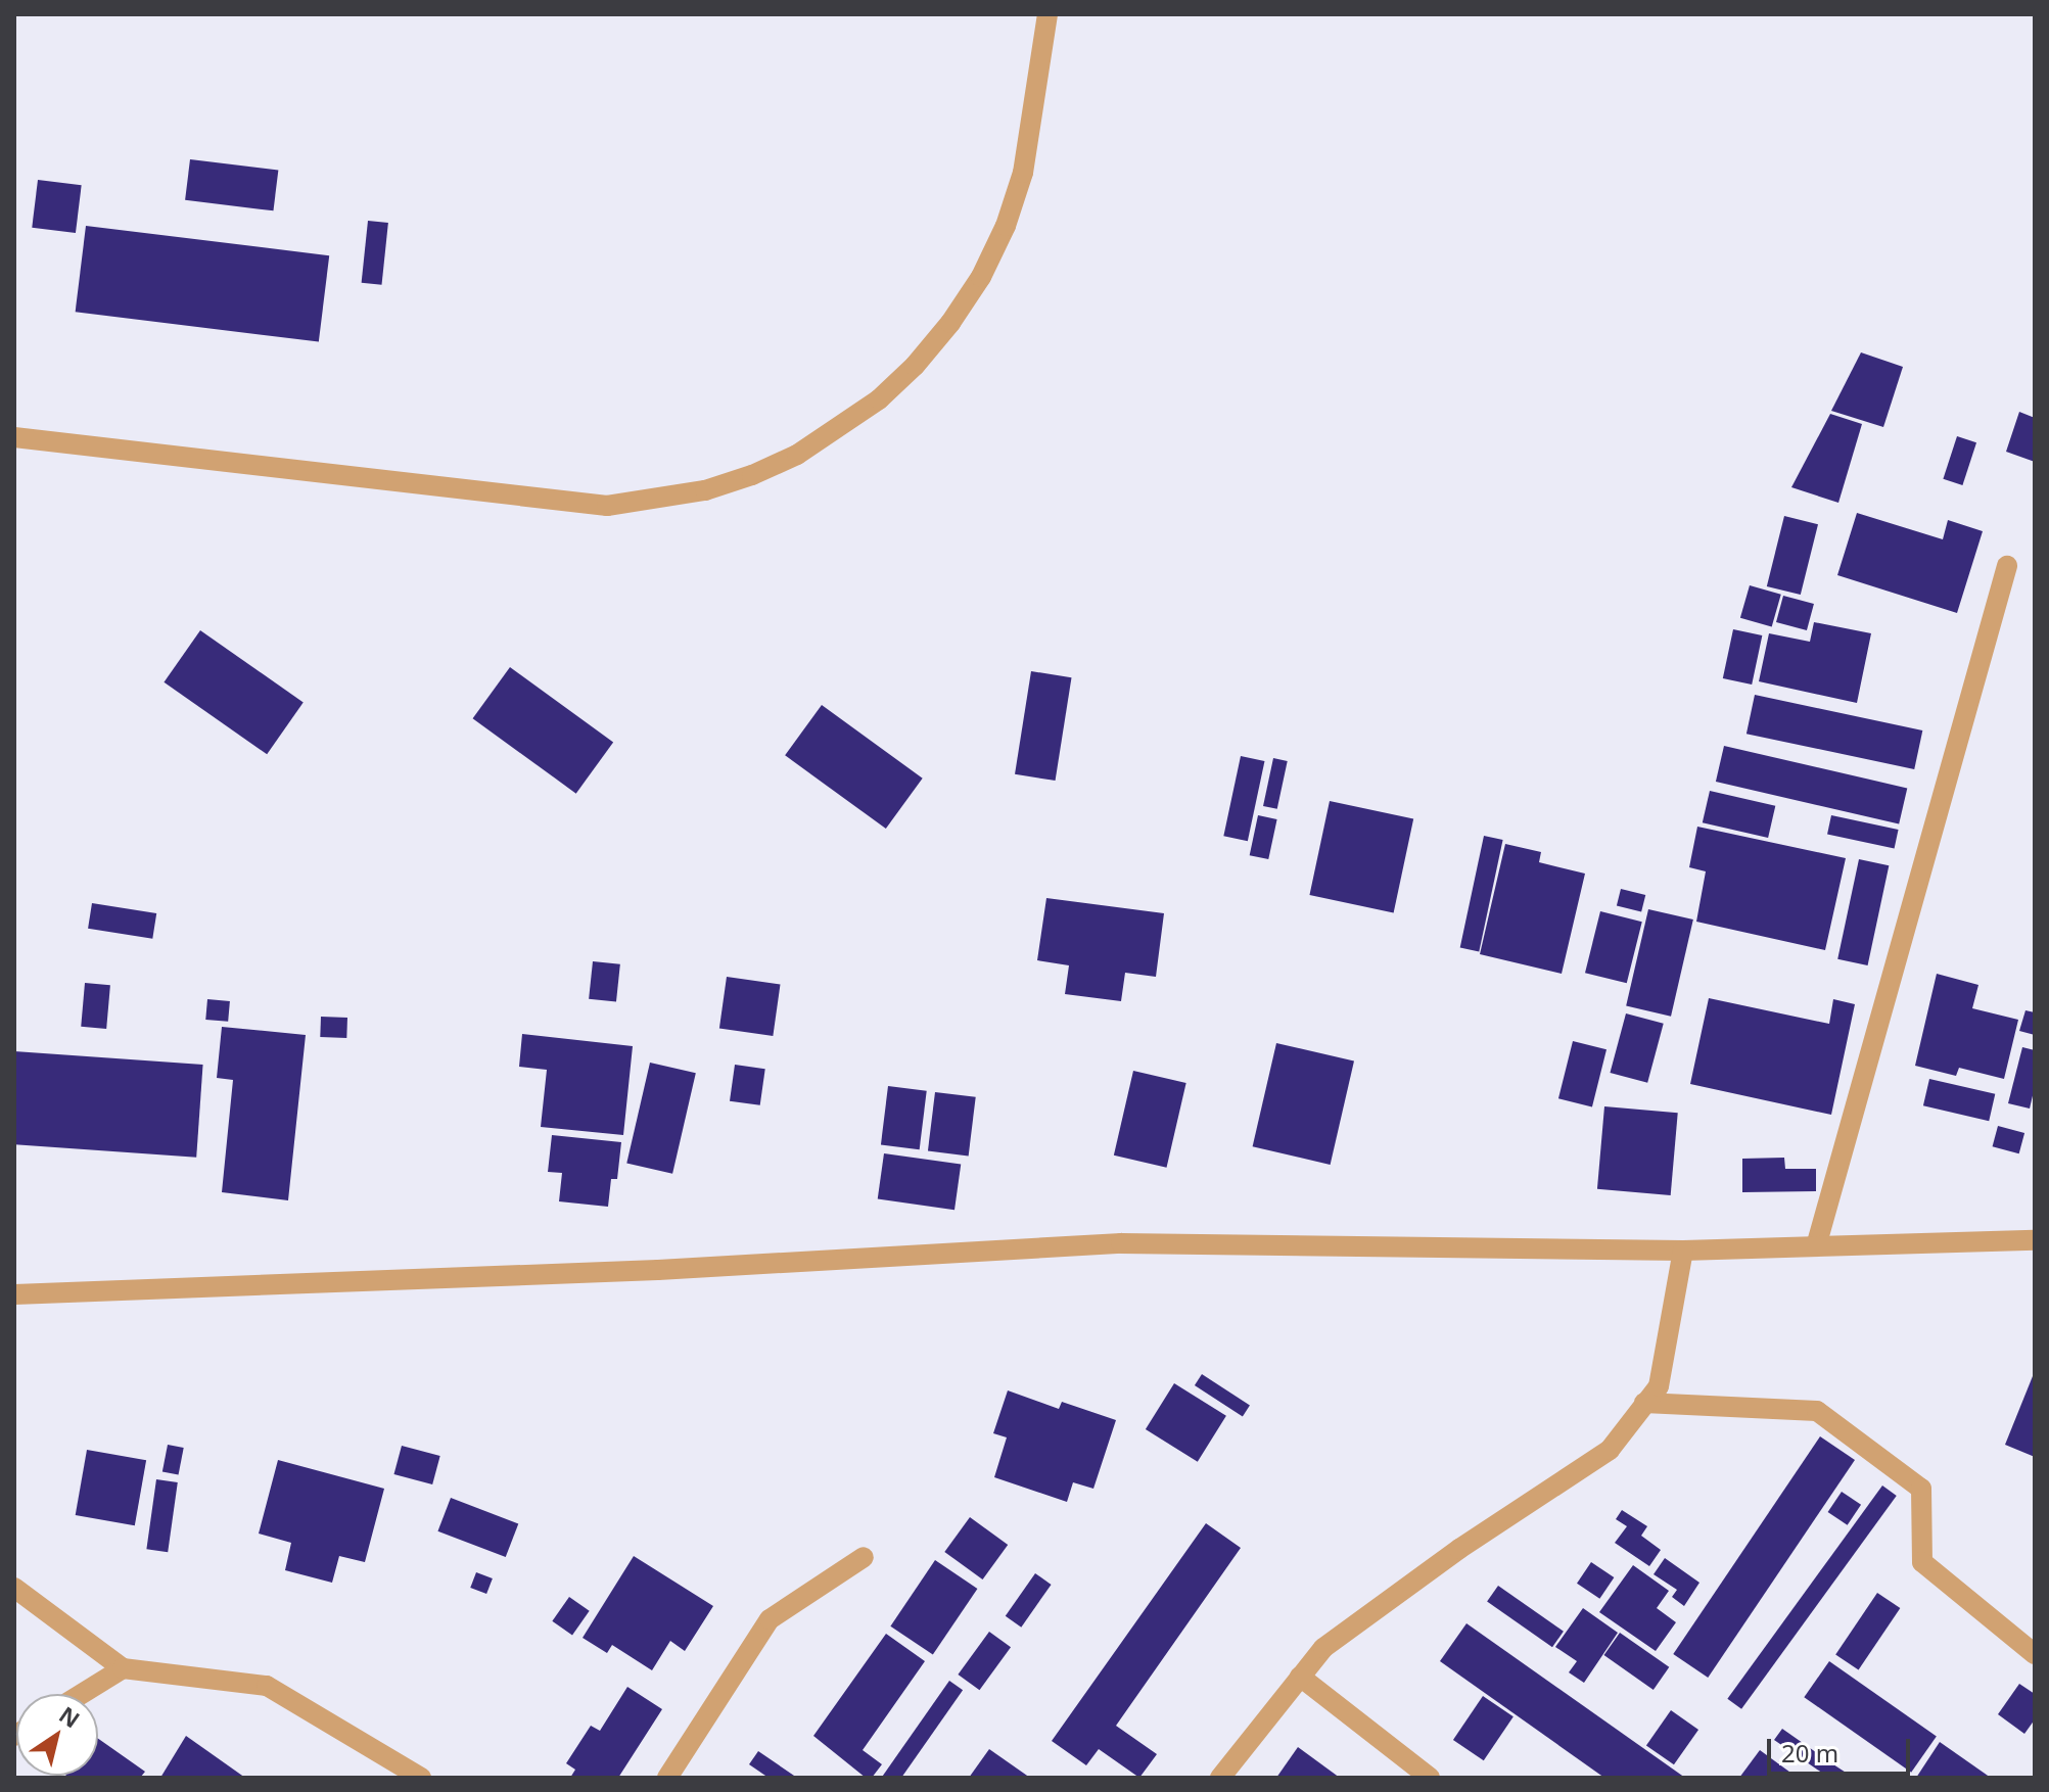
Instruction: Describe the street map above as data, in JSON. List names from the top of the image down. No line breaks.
{"scale_bar":"20 m","north":"top right"}
